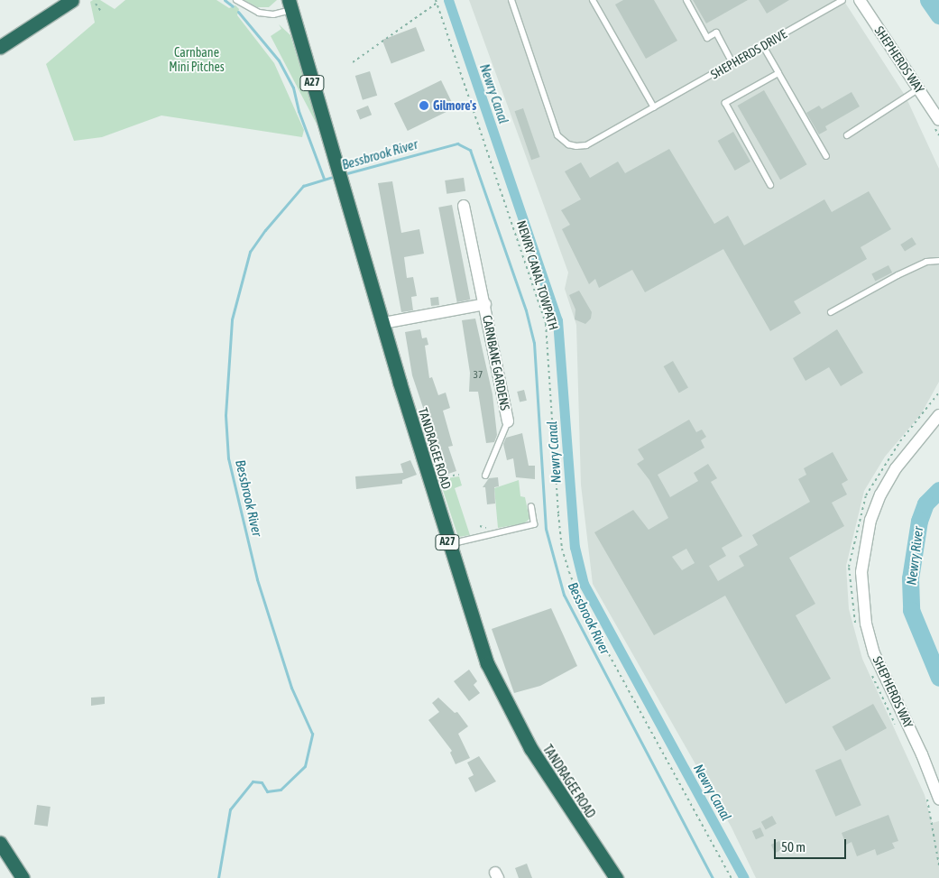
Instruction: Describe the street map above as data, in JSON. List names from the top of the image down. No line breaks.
{"streets":{"highway":["A27","TANDRAGEE ROAD"],"street":["SHEPHERDS WAY","CARNBANE GARDENS"],"lane":["SHEPHERDS DRIVE"],"path":["NEWRY CANAL TOWPATH"]},"crossings":[["CARNBANE GARDENS","TANDRAGEE ROAD"]],"water":["Newry Canal","Bessbrook River","Newry River"],"parks":["Carnbane Mini Pitches"],"places":["Gilmore's"],"house_numbers":["37"],"scale_bar":"50 m"}
